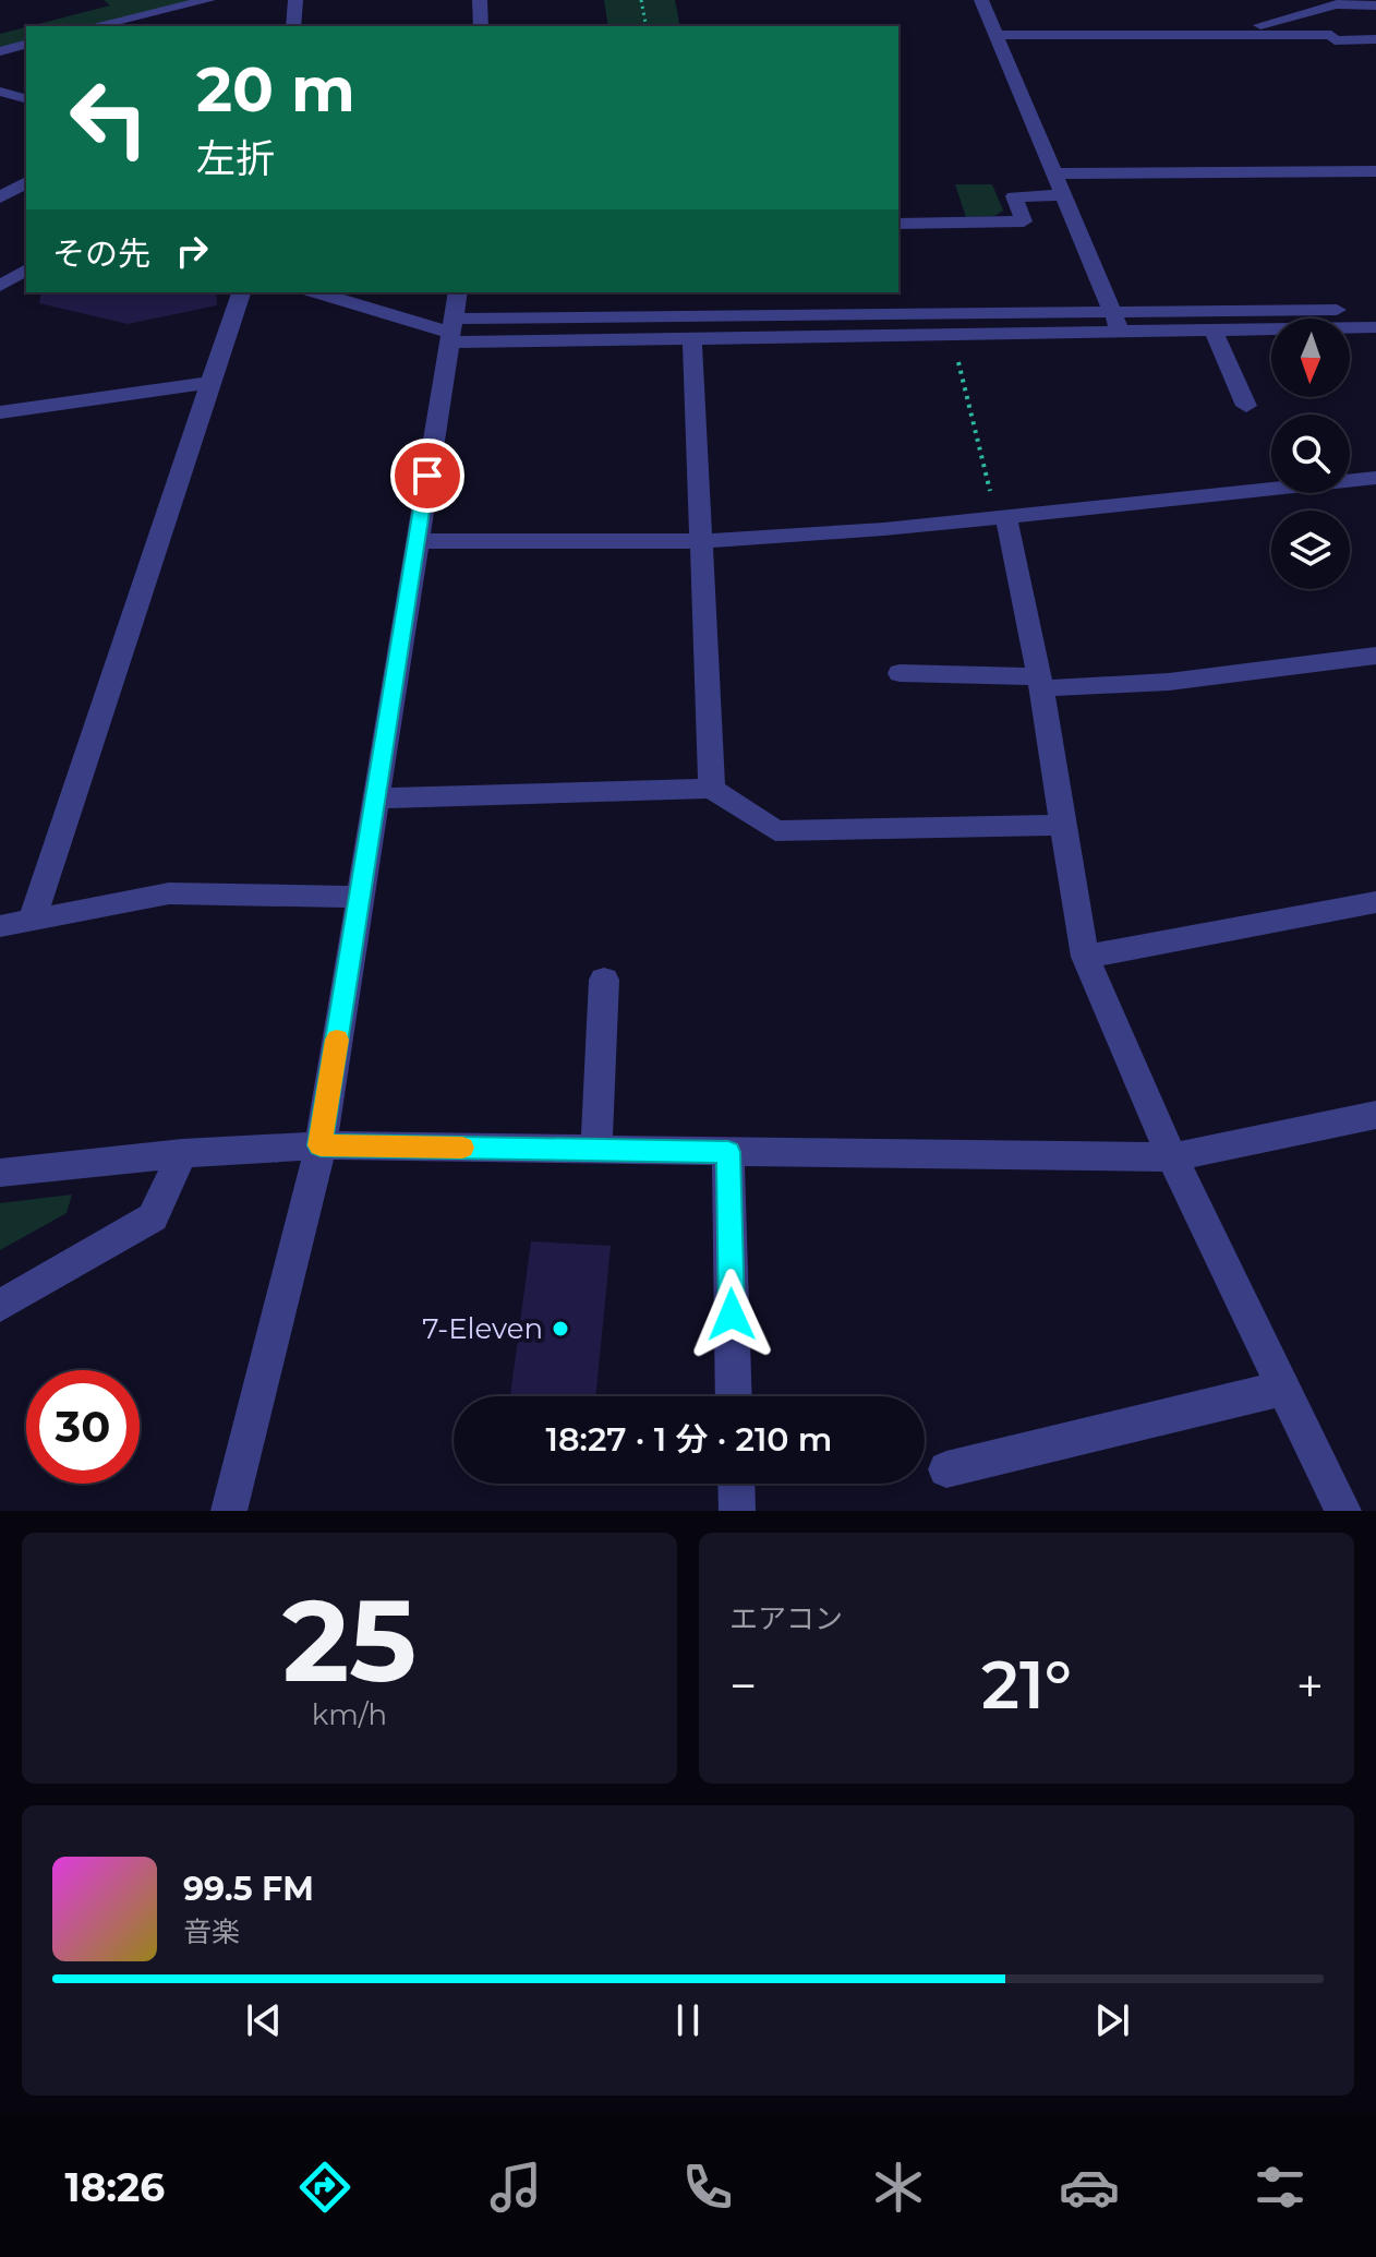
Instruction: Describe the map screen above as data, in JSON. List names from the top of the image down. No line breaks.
{"places":["7-Eleven"],"north":"bottom","page":{"turn":["20 m","左折"],"then":"その先","limit":"30","trip":"18:27 · 1 分 · 210 m","tile":[["25","km/h"],"エアコン"],"heat":["−","21°","+"],"song":["99.5 FM","音楽"],"tabs":"18:26"}}
